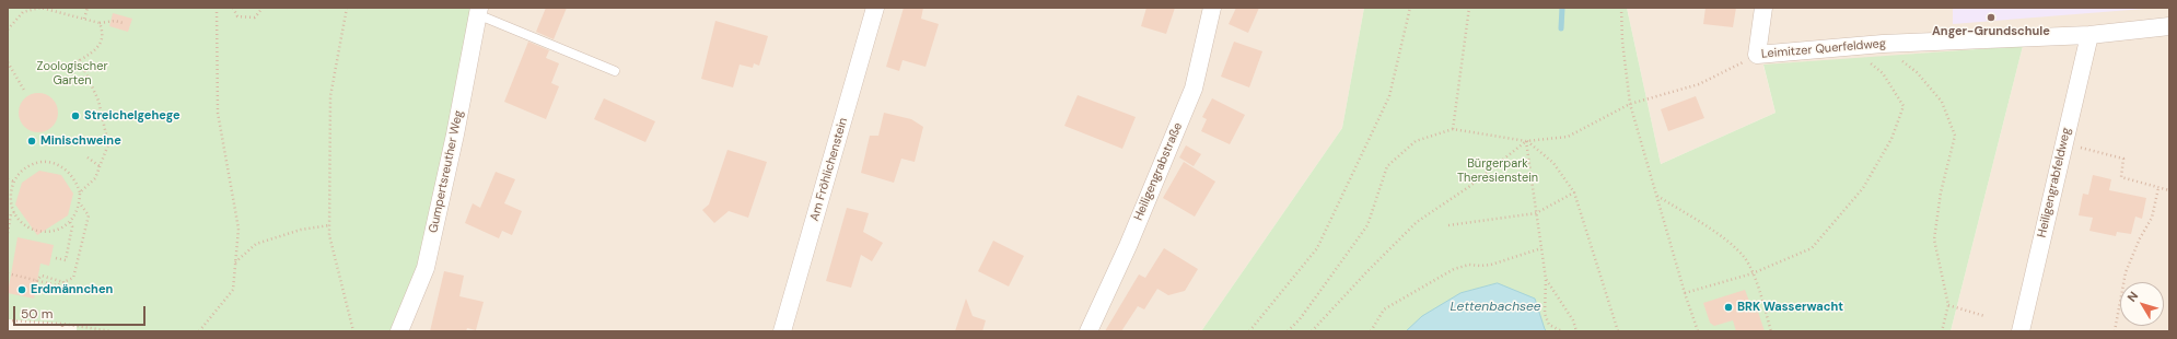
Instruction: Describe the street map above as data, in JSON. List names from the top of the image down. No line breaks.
{"streets":{"street":["Leimitzer Querfeldweg","Am Fröhlichenstein","Gumpertsreuther Weg","Heiligengrabstraße","Heiligengrabfeldweg"]},"crossings":[["Leimitzer Querfeldweg","Heiligengrabfeldweg"]],"water":["Lettenbachsee"],"parks":["Zoologischer Garten","Bürgerpark Theresienstein"],"places":["Anger-Grundschule","Streichelgehege","Minischweine","Erdmännchen","BRK Wasserwacht"],"scale_bar":"50 m","north":"top left"}
